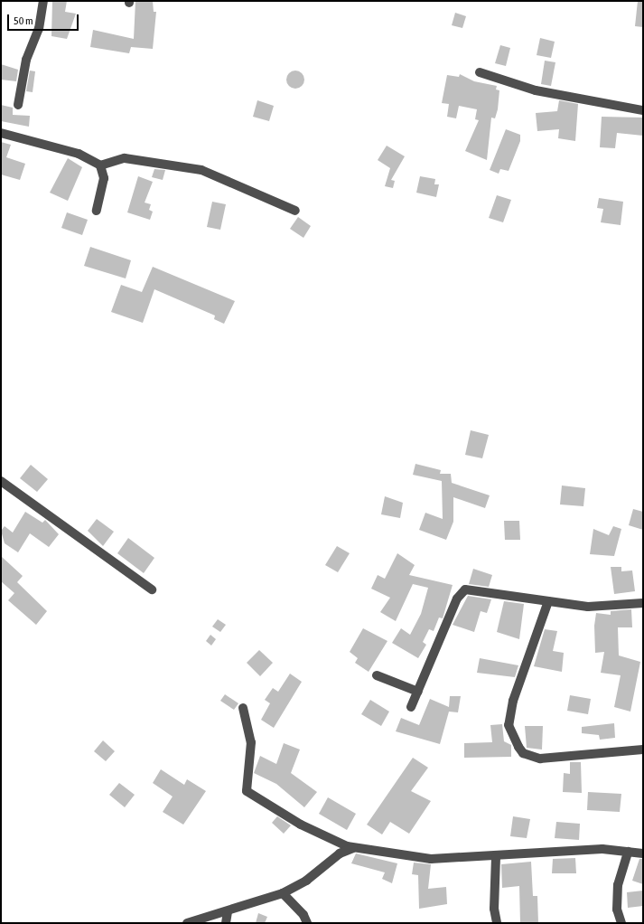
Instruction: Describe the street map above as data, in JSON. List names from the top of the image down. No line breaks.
{"scale_bar":"50 m"}
